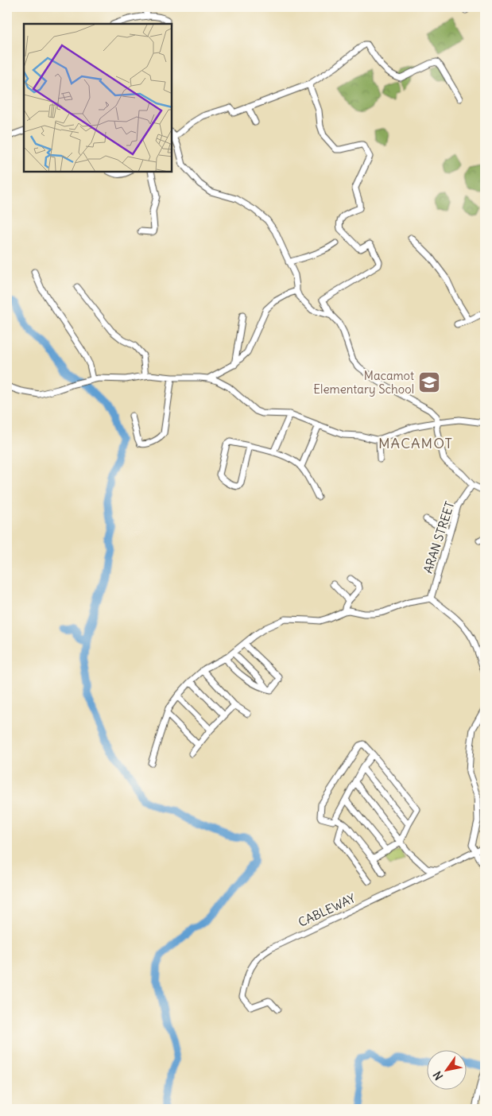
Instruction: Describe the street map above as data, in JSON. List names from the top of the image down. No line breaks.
{"streets":{"street":["ARAN STREET","CABLEWAY"]},"districts":["MACAMOT"],"places":{"school or university":["Macamot Elementary School"]},"north":"bottom left"}
